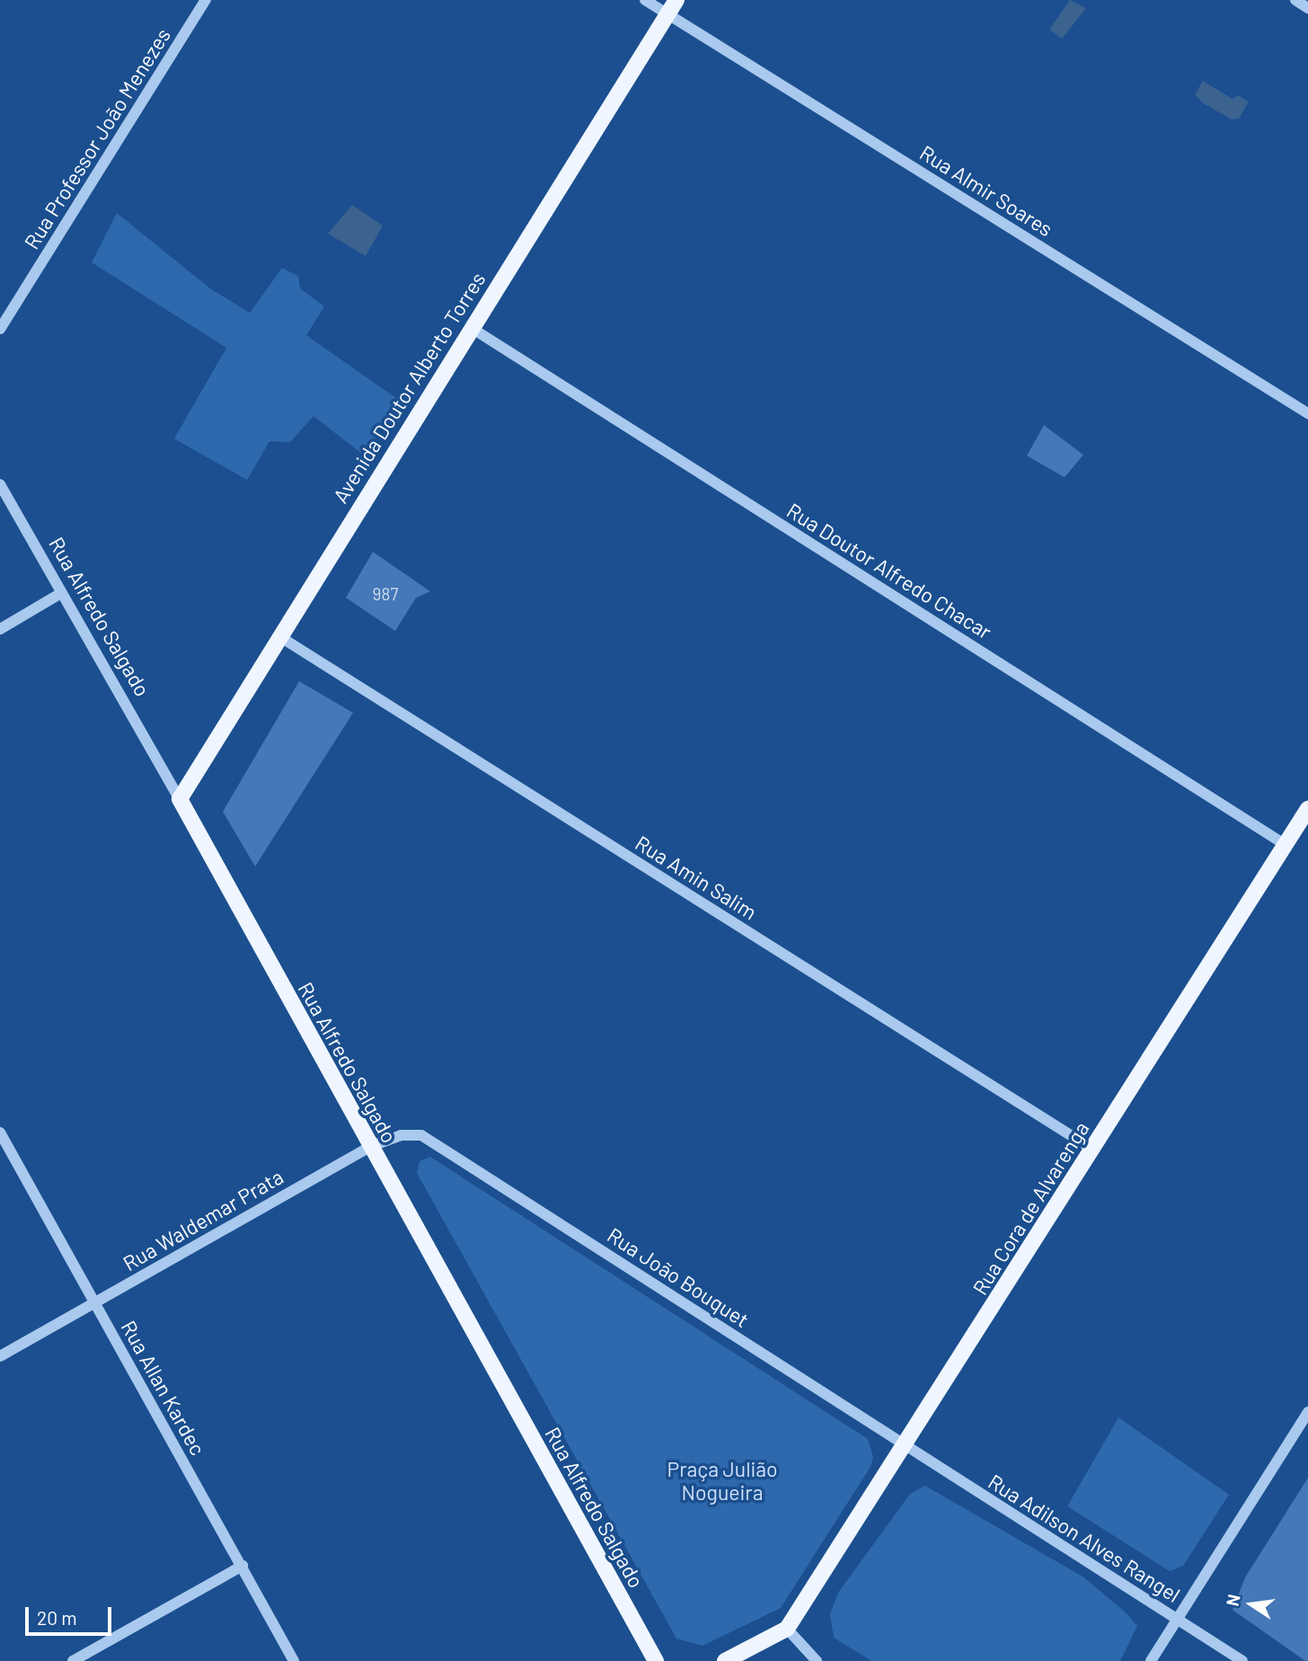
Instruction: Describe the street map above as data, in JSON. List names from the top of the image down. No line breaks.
{"streets":{"main road":["Avenida Doutor Alberto Torres","Rua Alfredo Salgado","Rua Cora de Alvarenga"],"street":["Rua Professor João Menezes","Rua Almir Soares","Rua Doutor Alfredo Chacar","Rua Amin Salim","Rua Waldemar Prata","Rua João Bouquet","Rua Allan Kardec","Rua Adilson Alves Rangel"]},"crossings":[["Rua Almir Soares","Avenida Doutor Alberto Torres"],["Avenida Doutor Alberto Torres","Rua Doutor Alfredo Chacar"],["Avenida Doutor Alberto Torres","Rua Alfredo Salgado"],["Avenida Doutor Alberto Torres","Rua Amin Salim"],["Rua Doutor Alfredo Chacar","Rua Cora de Alvarenga"],["Rua Alfredo Salgado","Rua Waldemar Prata"],["Rua Amin Salim","Rua Cora de Alvarenga"],["Rua Cora de Alvarenga","Rua João Bouquet"],["Rua Cora de Alvarenga","Rua Adilson Alves Rangel"],["Rua Waldemar Prata","Rua João Bouquet"],["Rua Waldemar Prata","Rua Allan Kardec"],["Rua João Bouquet","Rua Adilson Alves Rangel"]],"parks":["Praça Julião Nogueira"],"house_numbers":["987"],"scale_bar":"20 m","north":"left"}
